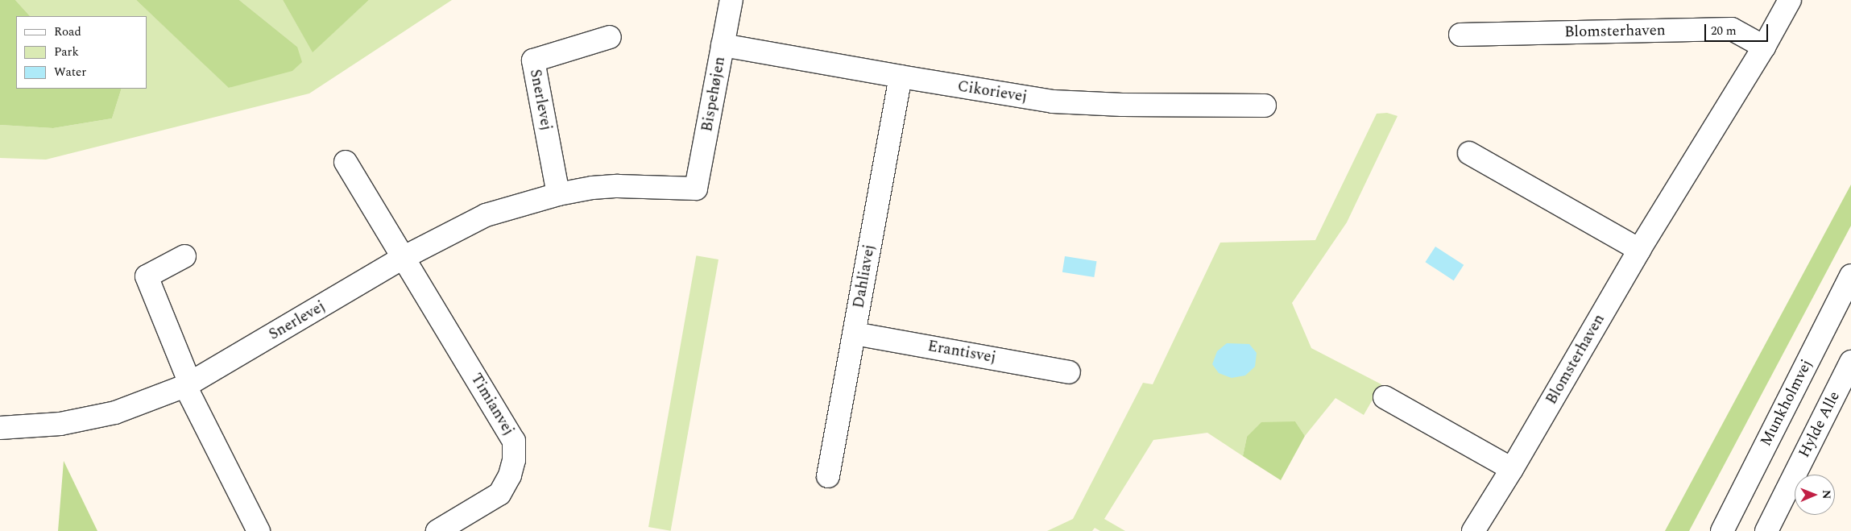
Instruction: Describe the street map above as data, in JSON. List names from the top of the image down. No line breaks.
{"streets":{"street":["Blomsterhaven","Cikorievej","Bispehøjen","Snerlevej","Dahliavej","Erantisvej","Munkholmvej","Timianvej","Hylde Alle"]},"crossings":[["Cikorievej","Bispehøjen"],["Cikorievej","Dahliavej"],["Bispehøjen","Snerlevej"],["Snerlevej","Timianvej"],["Dahliavej","Erantisvej"]],"legend":["Road","Park","Water"],"scale_bar":"20 m","north":"right"}
